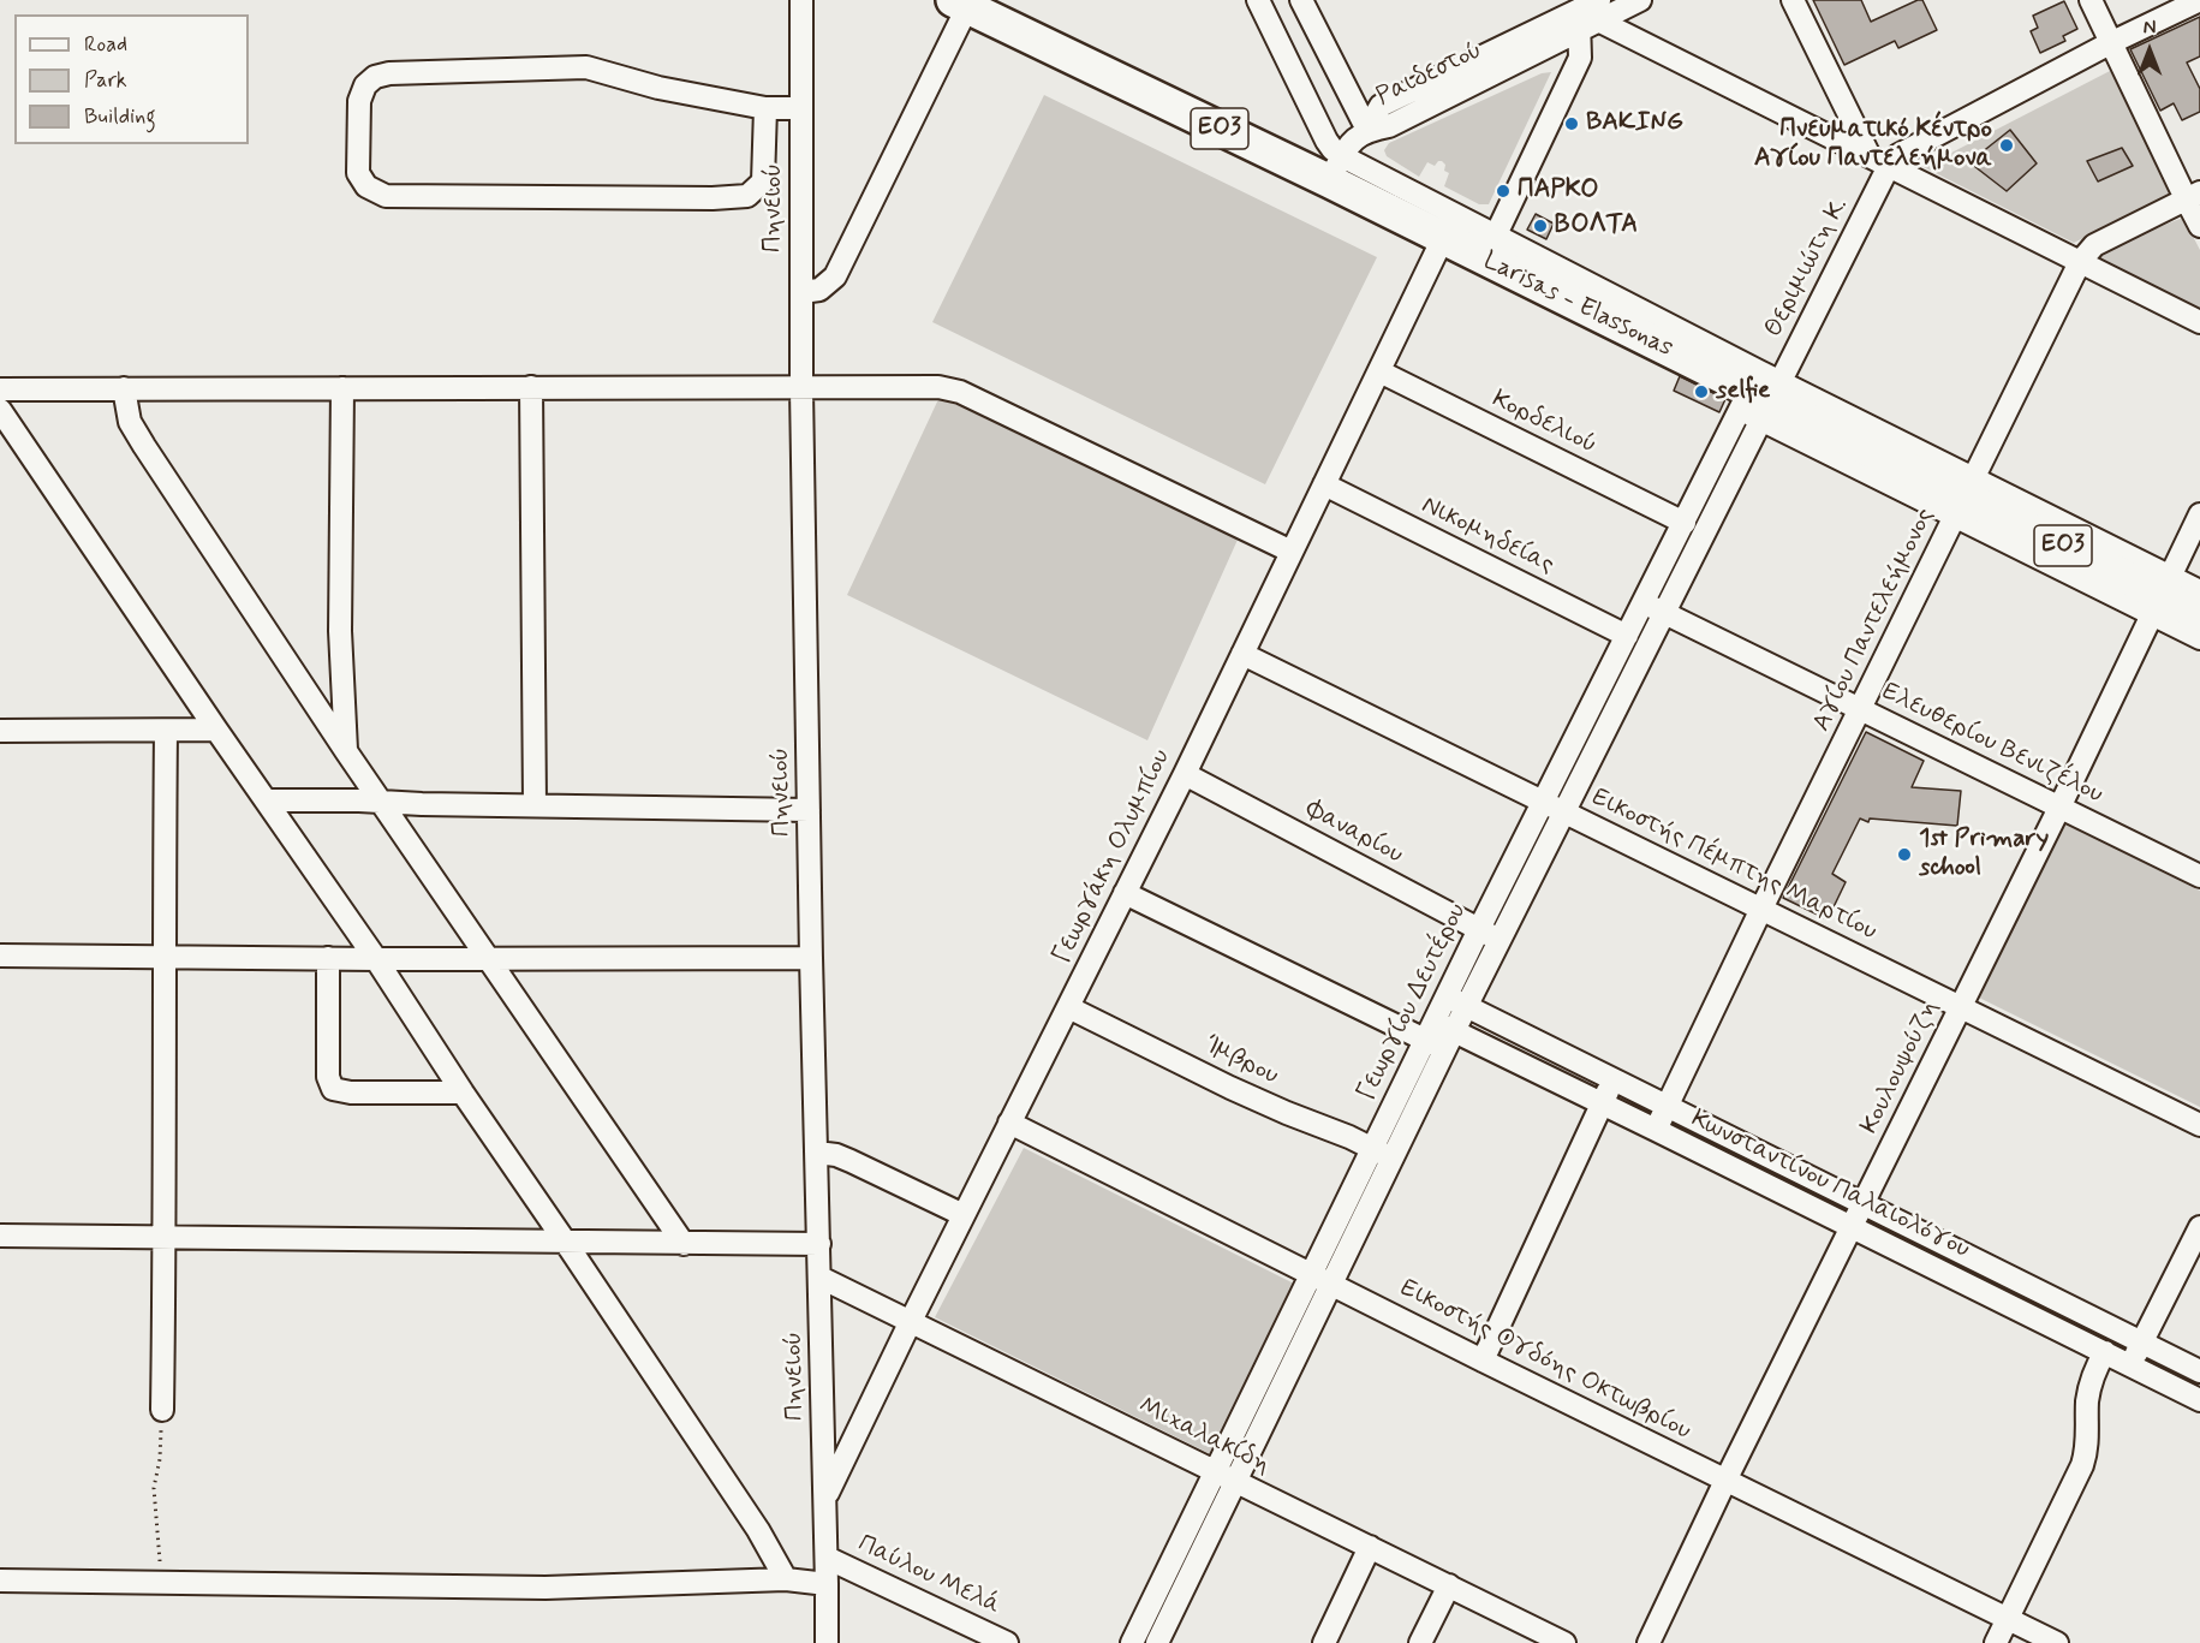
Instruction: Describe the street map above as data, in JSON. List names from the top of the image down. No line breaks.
{"streets":{"highway":["ΕΟ3","Larisas - Elassonas"],"street":["Ραιδεστού","Πηνειού","Θεριμιώτη Κ.","Κορδελιού","Νικομηδείας","Αγίου Παντελεήμονος","Ελευθερίου Βενιζέλου","Φαναρίου","Γεωργάκη Ολυμπίου","Εικοστής Πέμπτης Μαρτίου","Γεωργίου Δευτέρου","Ίμβρου","Κουλουψούζη","Κωνσταντίνου Παλαιολόγου","Εικοστής Ογδόης Οκτωβρίου","Μιχαλακίδη","Παύλου Μελά"]},"crossings":[["Πηνειού","Γεωργάκη Ολυμπίου"],["Πηνειού","Μιχαλακίδη"],["Πηνειού","Παύλου Μελά"],["Θεριμιώτη Κ.","Larisas - Elassonas"],["Θεριμιώτη Κ.","Γεωργίου Δευτέρου"],["Larisas - Elassonas","Αγίου Παντελεήμονος"],["Larisas - Elassonas","Γεωργάκη Ολυμπίου"],["Larisas - Elassonas","Γεωργίου Δευτέρου"],["Larisas - Elassonas","Κουλουψούζη"],["Κορδελιού","Γεωργάκη Ολυμπίου"],["Κορδελιού","Γεωργίου Δευτέρου"],["Νικομηδείας","Γεωργάκη Ολυμπίου"],["Νικομηδείας","Γεωργίου Δευτέρου"],["Αγίου Παντελεήμονος","Ελευθερίου Βενιζέλου"],["Αγίου Παντελεήμονος","Εικοστής Πέμπτης Μαρτίου"],["Αγίου Παντελεήμονος","Κωνσταντίνου Παλαιολόγου"],["Ελευθερίου Βενιζέλου","Γεωργίου Δευτέρου"],["Ελευθερίου Βενιζέλου","Κουλουψούζη"],["Φαναρίου","Γεωργάκη Ολυμπίου"],["Φαναρίου","Γεωργίου Δευτέρου"],["Γεωργάκη Ολυμπίου","Εικοστής Πέμπτης Μαρτίου"],["Γεωργάκη Ολυμπίου","Ίμβρου"],["Γεωργάκη Ολυμπίου","Κωνσταντίνου Παλαιολόγου"],["Γεωργάκη Ολυμπίου","Εικοστής Ογδόης Οκτωβρίου"],["Γεωργάκη Ολυμπίου","Μιχαλακίδη"],["Εικοστής Πέμπτης Μαρτίου","Γεωργίου Δευτέρου"],["Εικοστής Πέμπτης Μαρτίου","Κουλουψούζη"],["Γεωργίου Δευτέρου","Ίμβρου"],["Γεωργίου Δευτέρου","Κωνσταντίνου Παλαιολόγου"],["Γεωργίου Δευτέρου","Εικοστής Ογδόης Οκτωβρίου"],["Γεωργίου Δευτέρου","Μιχαλακίδη"],["Κουλουψούζη","Κωνσταντίνου Παλαιολόγου"],["Κουλουψούζη","Εικοστής Ογδόης Οκτωβρίου"]],"places":["BAKING","Πνευματικό Κέντρο Αγίου Παντελεήμονα","ΠΑΡΚΟ","ΒΟΛΤΑ","selfie","1st Primary school"],"legend":["Road","Park","Building"],"north":"top"}
